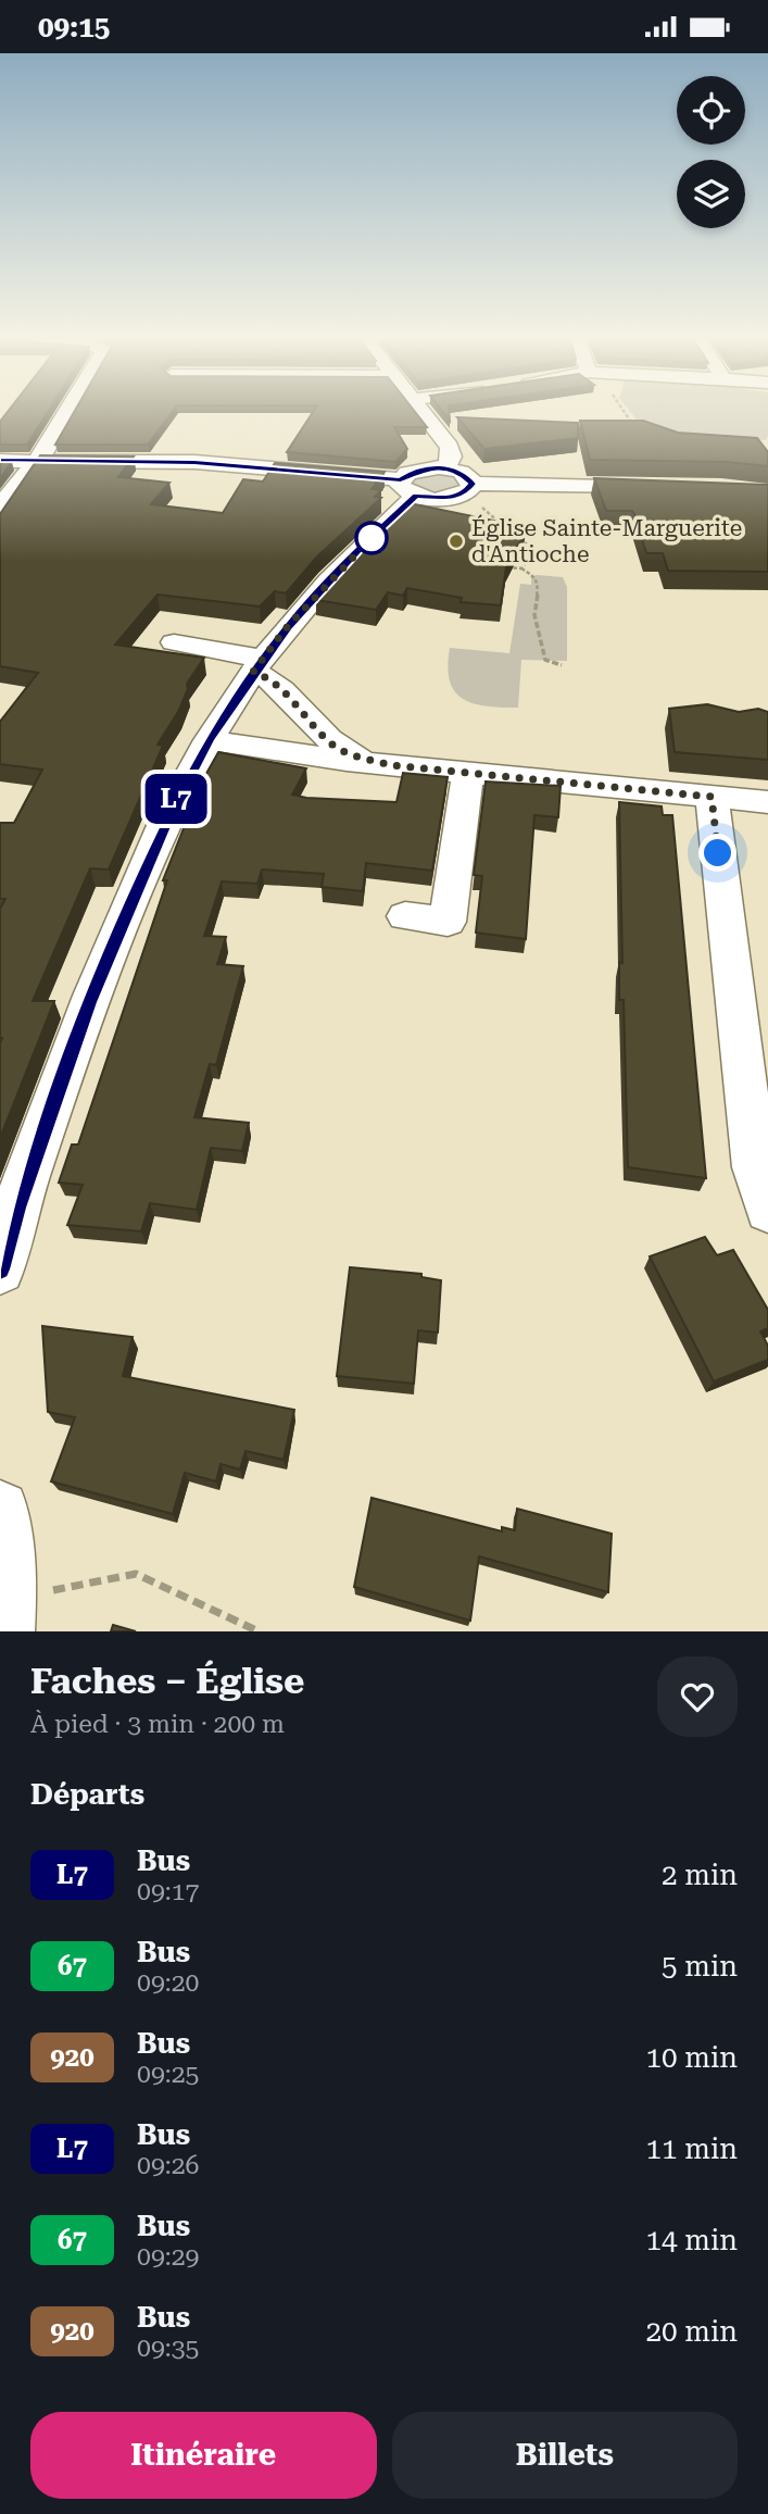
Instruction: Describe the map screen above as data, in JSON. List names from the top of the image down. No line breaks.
{"places":["Église Sainte-Marguerite d'Antioche"],"lines":["bus line L7"],"page":{"status":"09:15","on_map":"L7","heading":[["Faches – Église","À pied · 3 min · 200 m"],"Départs"],"list":[{"mark":"L7","name":"Bus","note":"09:17","value":"2 min"},{"mark":"67","name":"Bus","note":"09:20","value":"5 min"},{"mark":"920","name":"Bus","note":"09:25","value":"10 min"},{"mark":"L7","name":"Bus","note":"09:26","value":"11 min"},{"mark":"67","name":"Bus","note":"09:29","value":"14 min"},{"mark":"920","name":"Bus","note":"09:35","value":"20 min"}],"buttons":["Itinéraire","Billets"]}}
